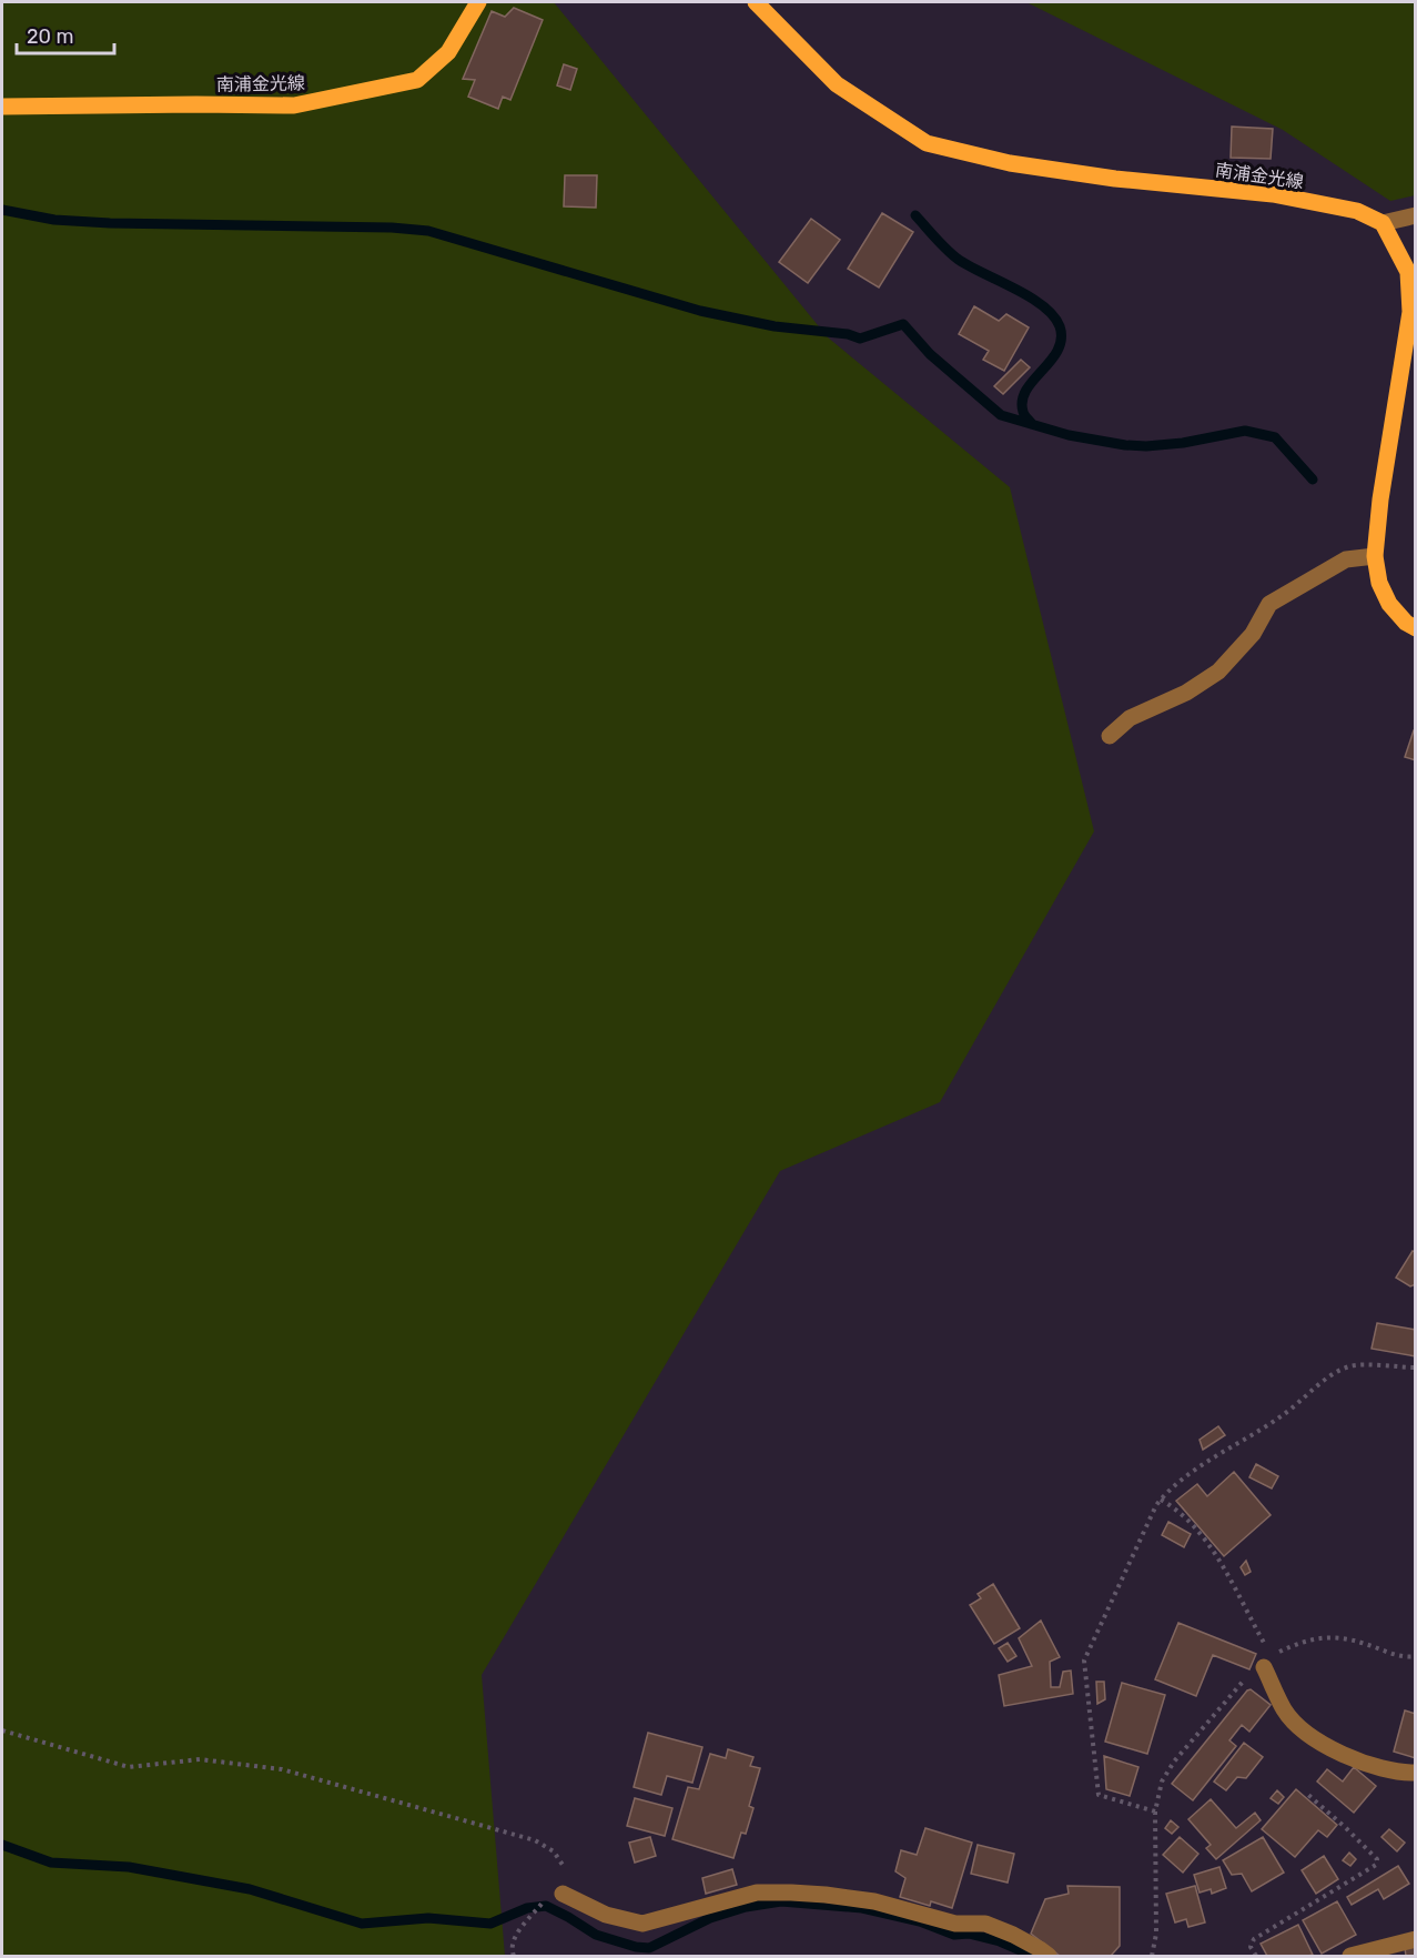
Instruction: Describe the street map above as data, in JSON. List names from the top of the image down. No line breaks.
{"streets":{"main road":["南浦金光線"]},"scale_bar":"20 m"}
